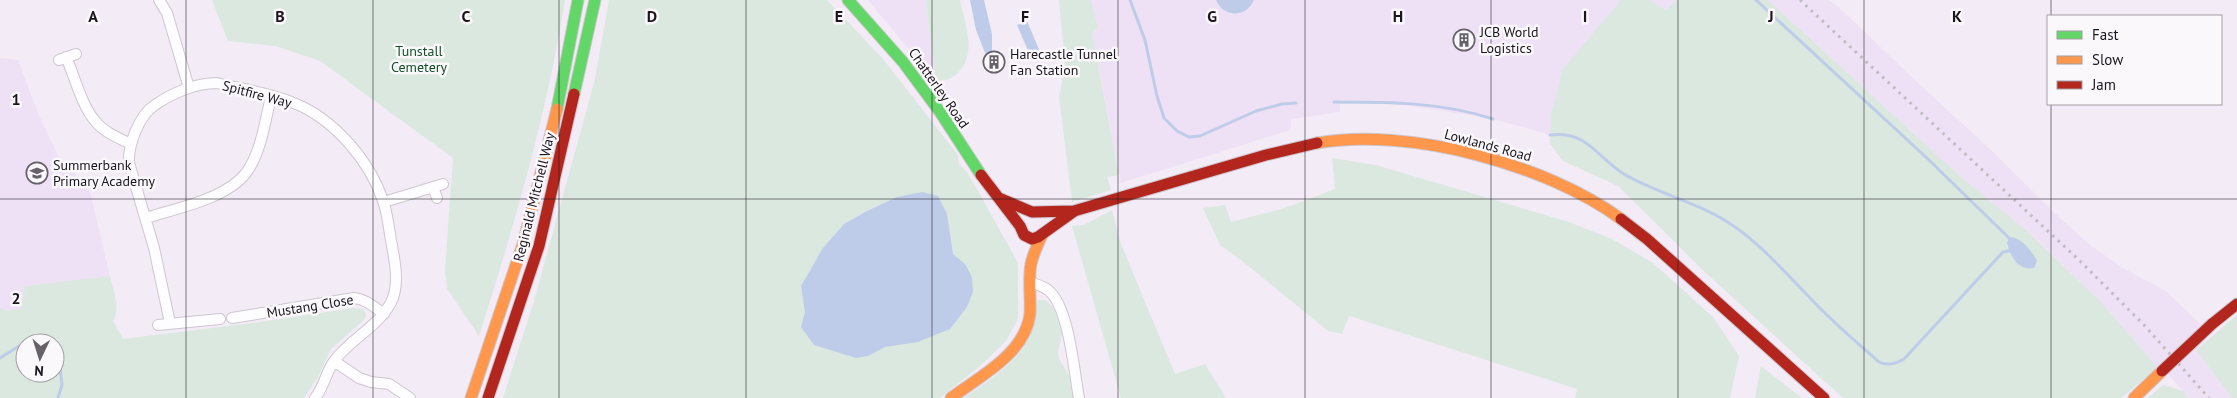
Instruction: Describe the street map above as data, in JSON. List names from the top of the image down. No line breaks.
{"streets":{"street":["Chatterley Road","Spitfire Way","Lowlands Road","Reginald Mitchell Way","Mustang Close"]},"crossings":[["Chatterley Road","Lowlands Road"],["Spitfire Way","Mustang Close"]],"parks":["Tunstall Cemetery"],"places":{"building":["JCB World Logistics","Harecastle Tunnel Fan Station"],"school or university":["Summerbank Primary Academy"]},"legend":["Fast","Slow","Jam"],"north":"bottom","grid":{"columns":["A","B","C","D","E","F","G","H","I","J","K"],"rows":["1","2"]}}
